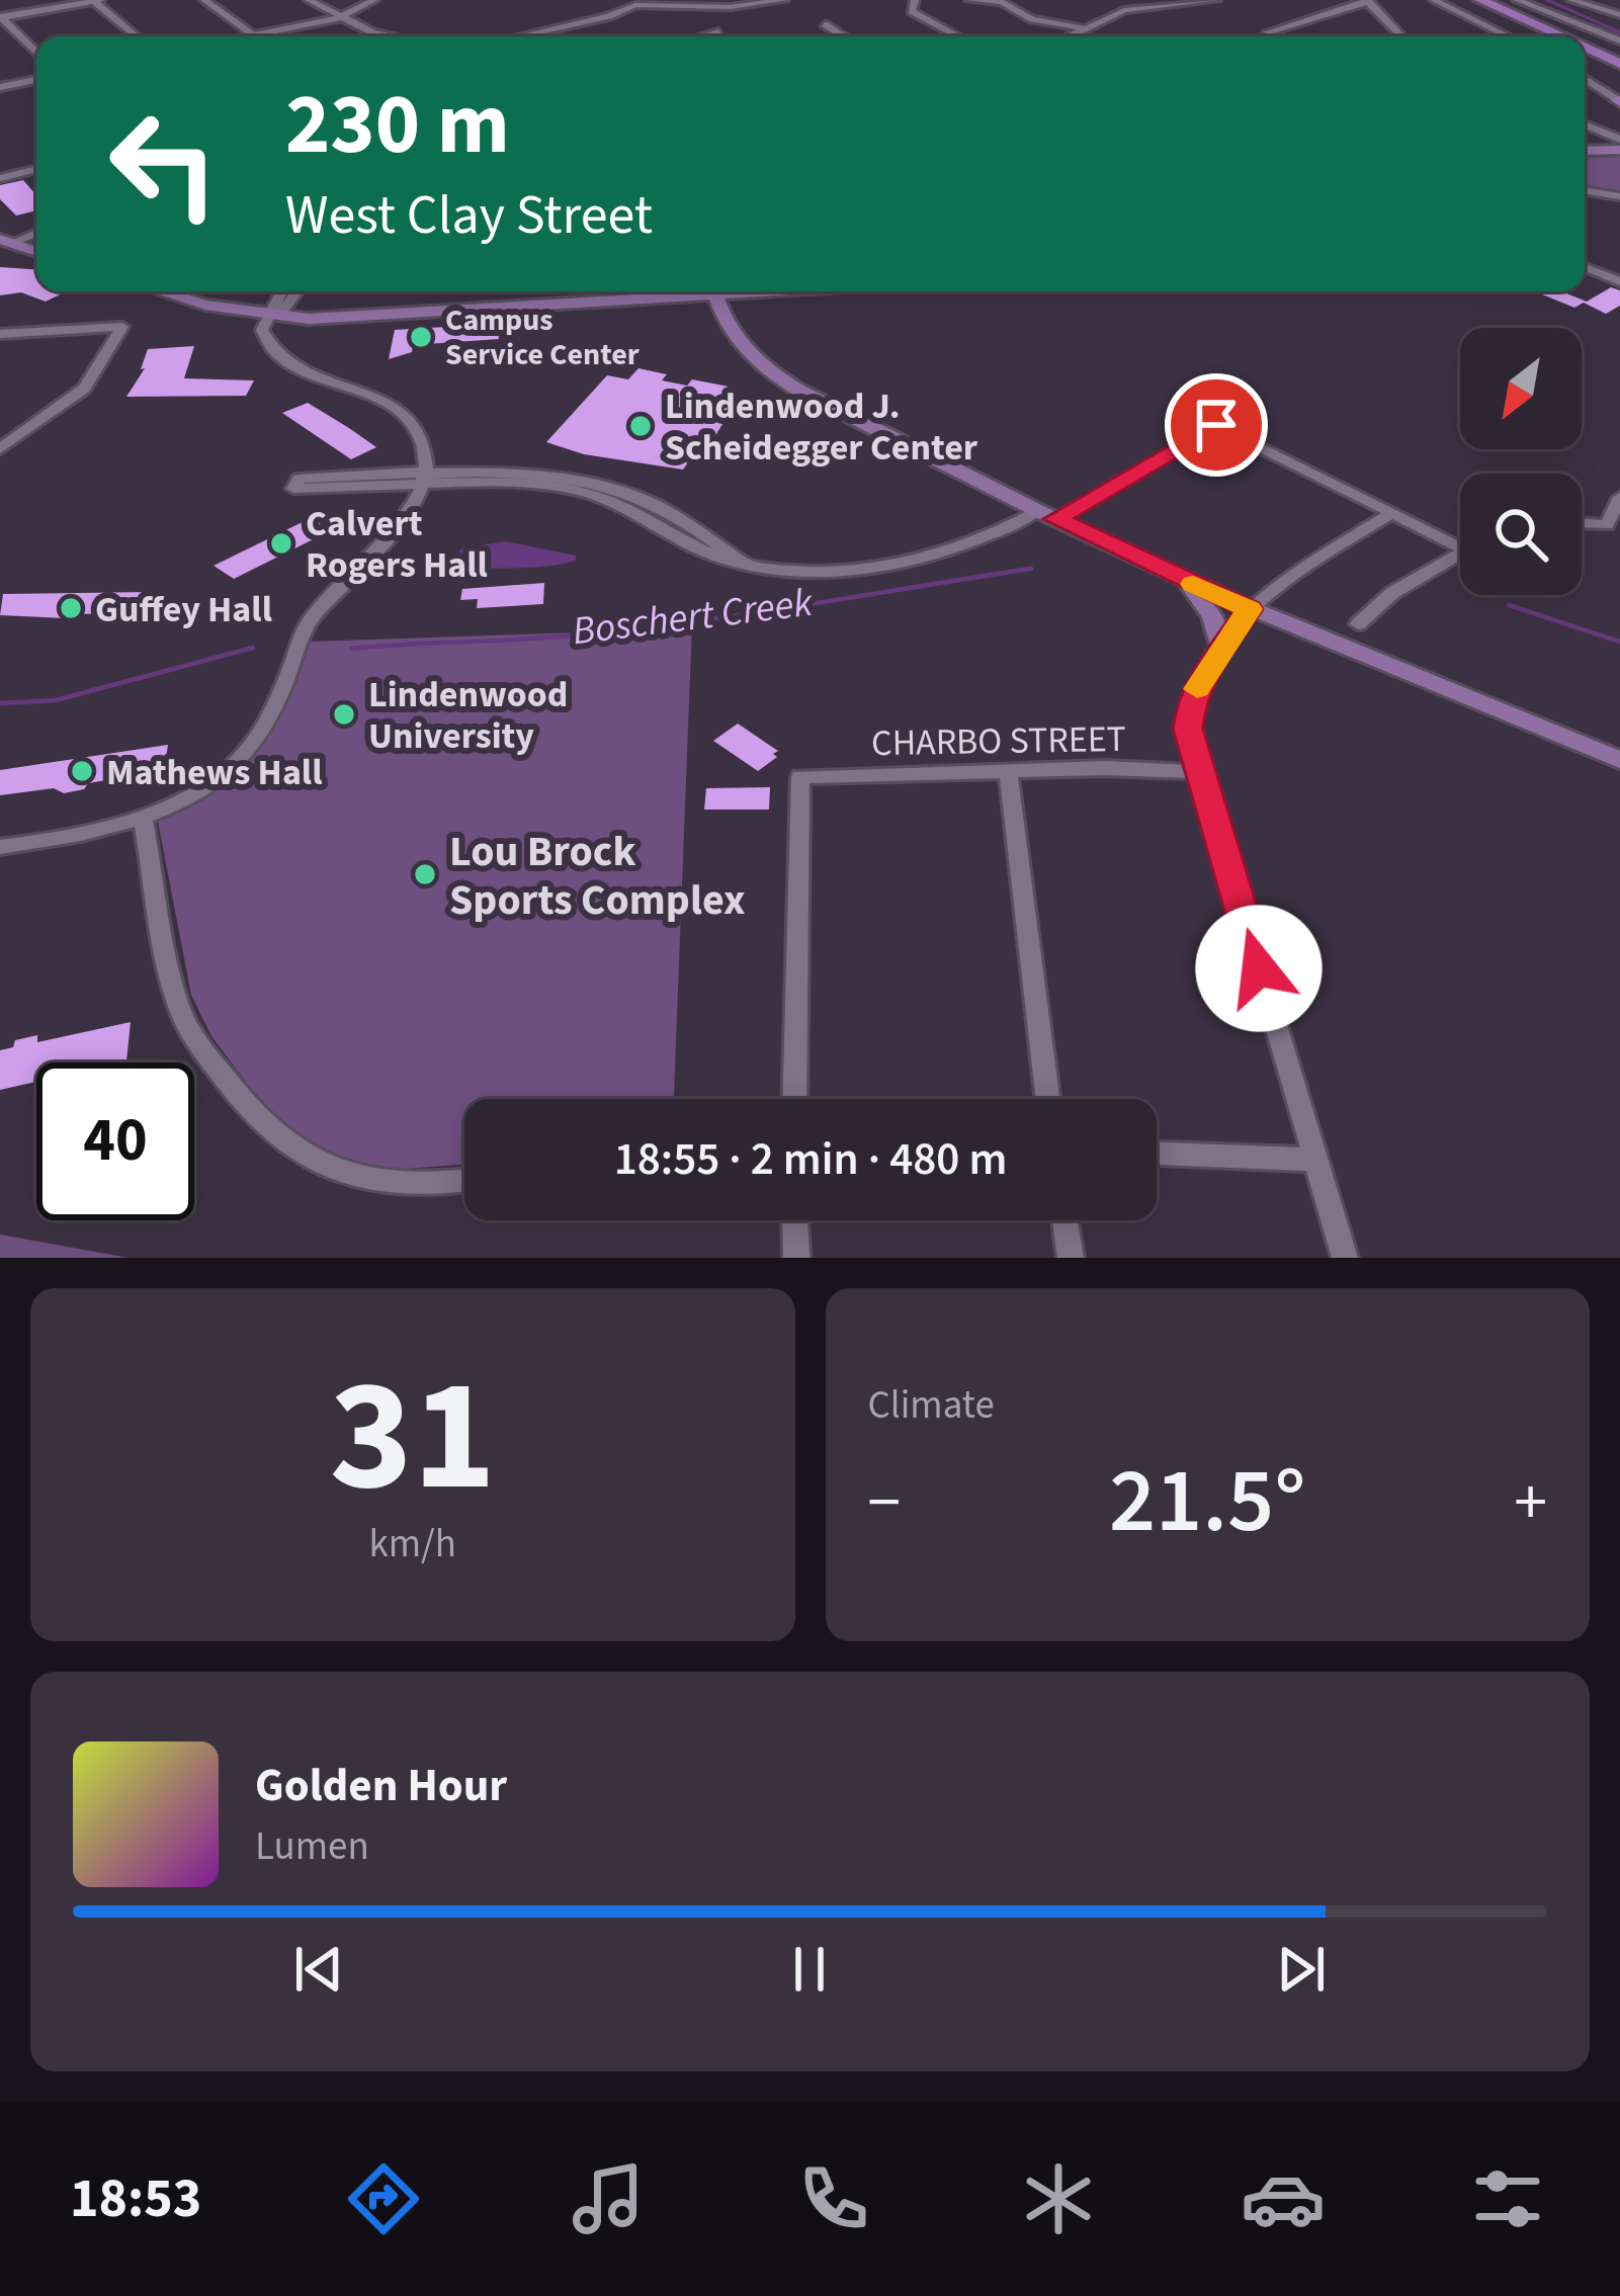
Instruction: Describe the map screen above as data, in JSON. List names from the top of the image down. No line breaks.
{"streets":{"street":["CHARBO STREET"]},"water":["Boschert Creek"],"places":["Campus Service Center","Lindenwood J. Scheidegger Center","Calvert Rogers Hall","Guffey Hall","Lindenwood University","Mathews Hall","Lou Brock Sports Complex"],"north":"bottom left","page":{"turn":["230 m","West Clay Street"],"limit":"40","trip":"18:55 · 2 min · 480 m","tile":[["31","km/h"],"Climate"],"heat":["−","21.5°","+"],"song":["Golden Hour","Lumen"],"tabs":"18:53"}}
